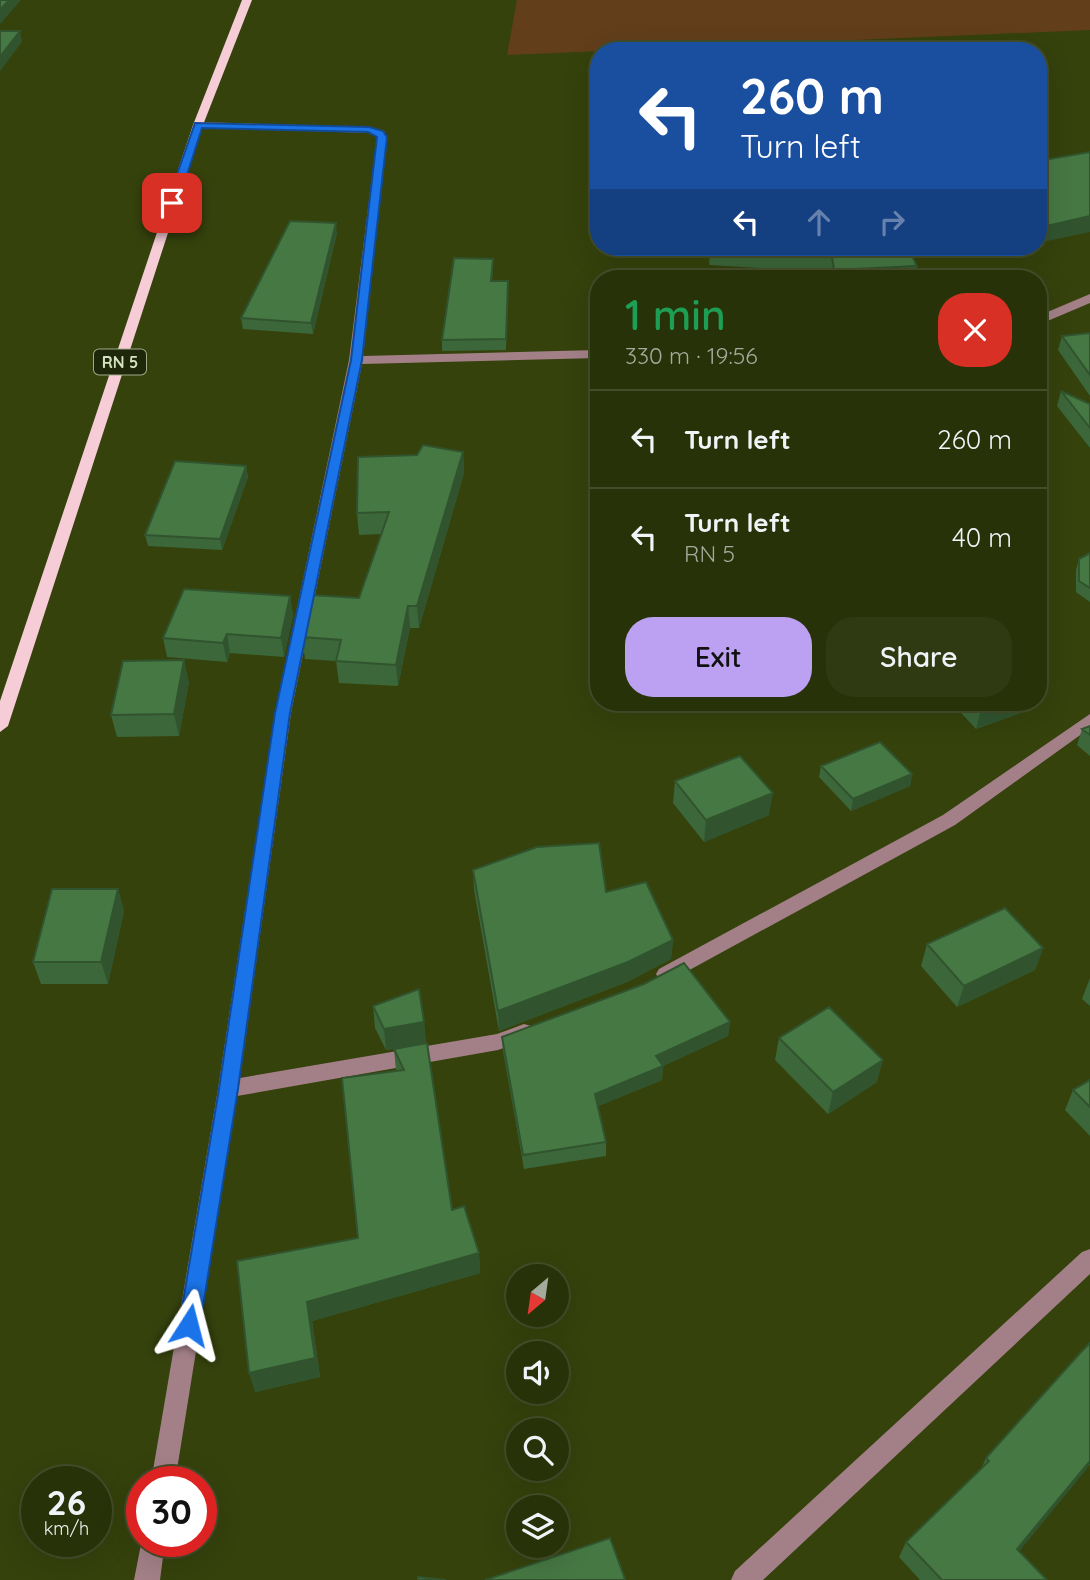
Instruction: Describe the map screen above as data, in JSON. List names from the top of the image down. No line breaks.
{"streets":{"main road":["RN 5"]},"north":"bottom left","page":{"turn":["260 m","Turn left"],"heading":["1 min","330 m · 19:56"],"list":[{"name":"Turn left","value":"260 m"},{"name":"Turn left","note":"RN 5","value":"40 m"}],"buttons":["Exit","Share"],"speed":"26 km/h","limit":"30"}}
